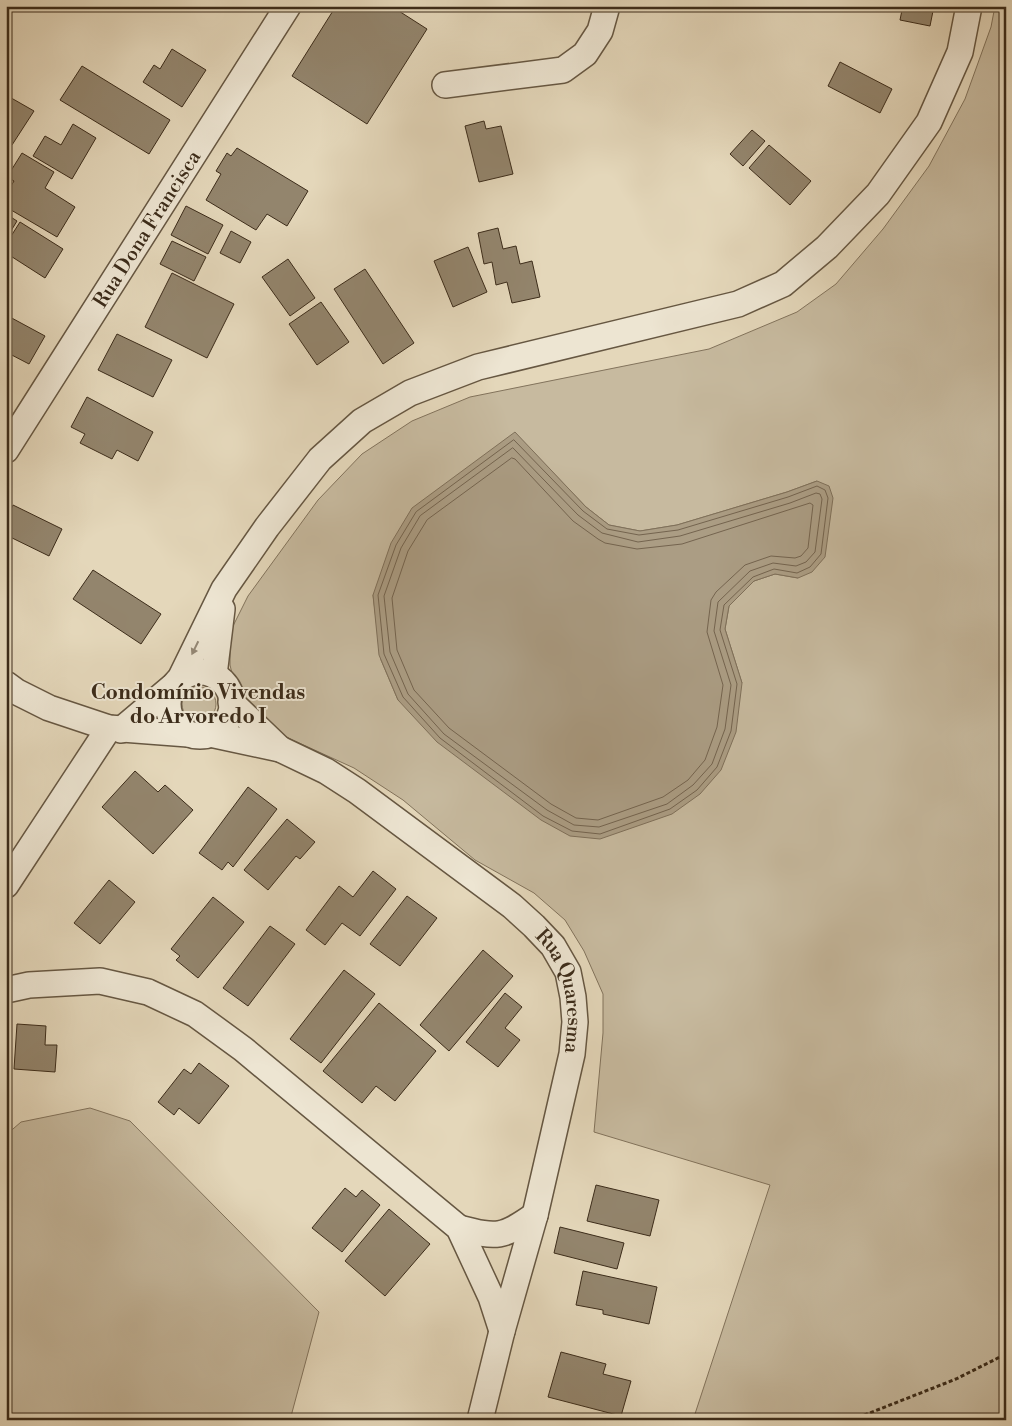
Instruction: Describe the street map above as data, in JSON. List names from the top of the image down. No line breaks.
{"streets":{"street":["Rua Dona Francisca","Rua Quaresma"]},"districts":["Condomínio Vivendas do Arvoredo I"]}
